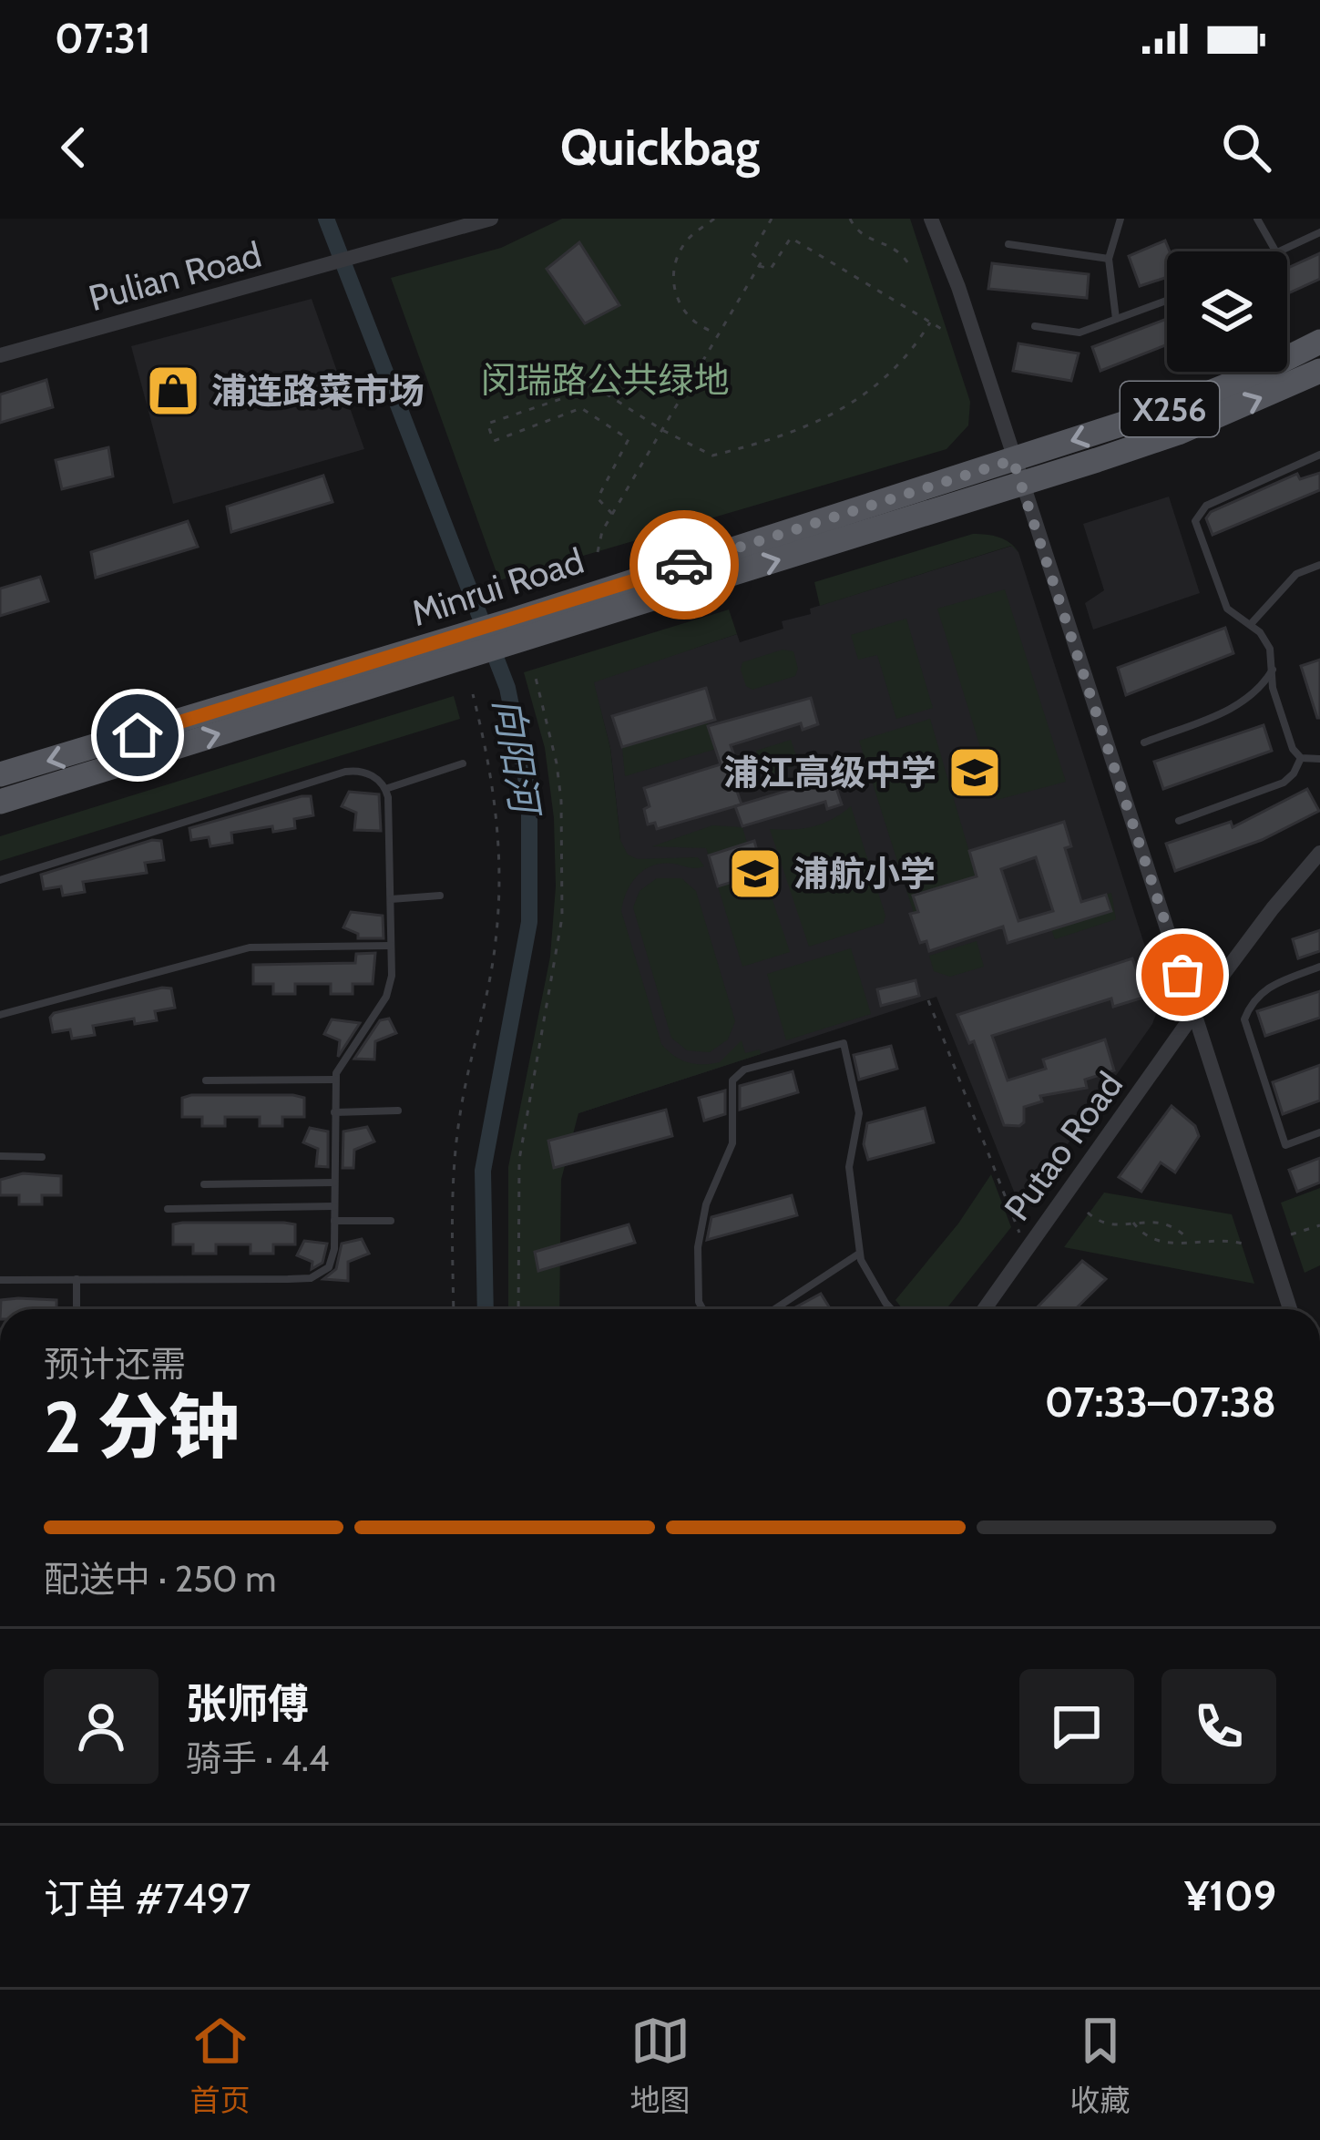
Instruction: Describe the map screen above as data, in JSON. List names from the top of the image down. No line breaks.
{"streets":{"main road":["X256","Minrui Road"],"street":["Pulian Road","Putao Road"]},"water":["向阳河"],"parks":["闵瑞路公共绿地"],"places":{"shop":["浦连路菜市场"],"school or university":["浦江高级中学","浦航小学"]},"page":{"status":"07:31","header":"Quickbag","heading":["2 分钟","预计还需","07:33–07:38"],"panel":["张师傅","骑手 · 4.4","订单 #7497","¥109"],"bar":"配送中 · 250 m","tabs":["首页","地图","收藏"]}}
